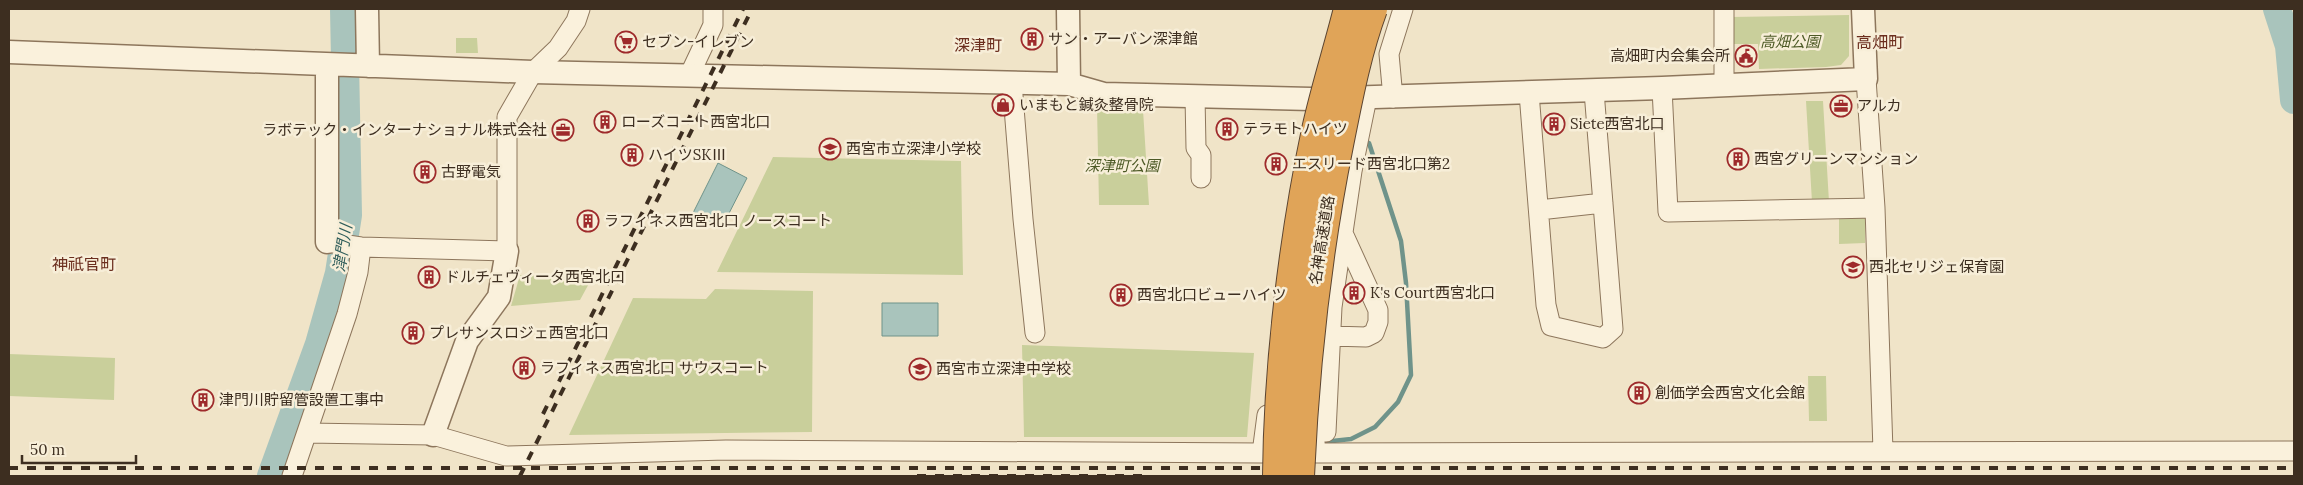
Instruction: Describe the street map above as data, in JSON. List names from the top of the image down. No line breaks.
{"streets":{"highway":["名神高速道路"]},"districts":["高畑町","深津町","神祇官町"],"water":["津門川"],"parks":["高畑公園","深津町公園"],"places":{"building":["サン・アーバン深津館","ローズコート西宮北口","Siete西宮北口","テラモトハイツ","ハイツSKⅢ","西宮グリーンマンション","エスリード西宮北口第2","古野電気","ラフィネス西宮北口 ノースコート","ドルチェヴィータ西宮北口","K's Court西宮北口","西宮北口ビューハイツ","プレサンスロジェ西宮北口","ラフィネス西宮北口 サウスコート","創価学会西宮文化会館","津門川貯留管設置工事中"],"supermarket":["セブン-イレブン"],"public building":["高畑町内会集会所"],"shop":["いまもと鍼灸整骨院"],"office":["アルカ","ラボテック・インターナショナル株式会社"],"school or university":["西宮市立深津小学校","西北セリジェ保育園","西宮市立深津中学校"]},"scale_bar":"50 m"}
